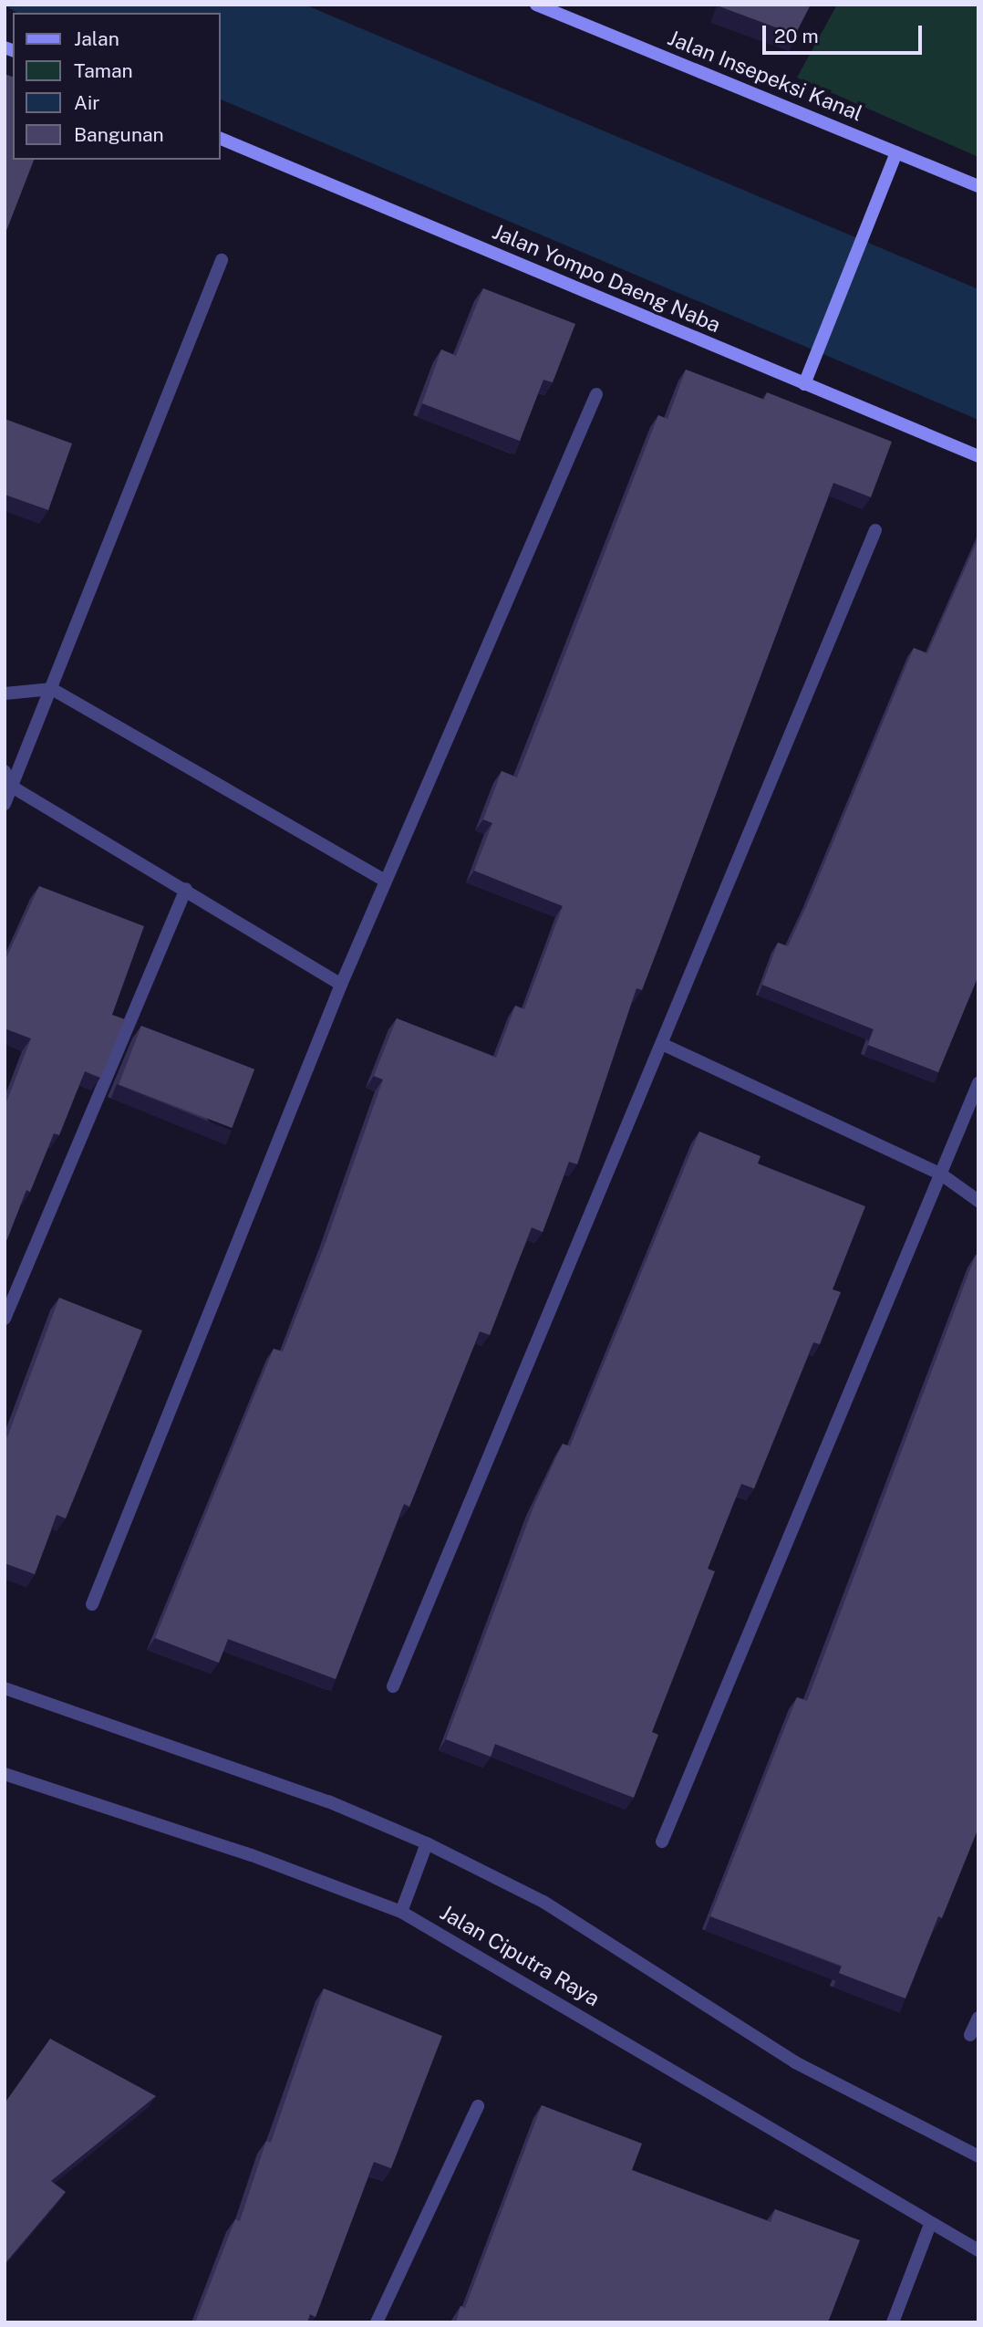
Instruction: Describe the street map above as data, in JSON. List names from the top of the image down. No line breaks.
{"streets":{"street":["Jalan Insepeksi Kanal","Jalan Yompo Daeng Naba","Jalan Ciputra Raya"]},"legend":["Jalan","Taman","Air","Bangunan"],"scale_bar":"20 m"}
